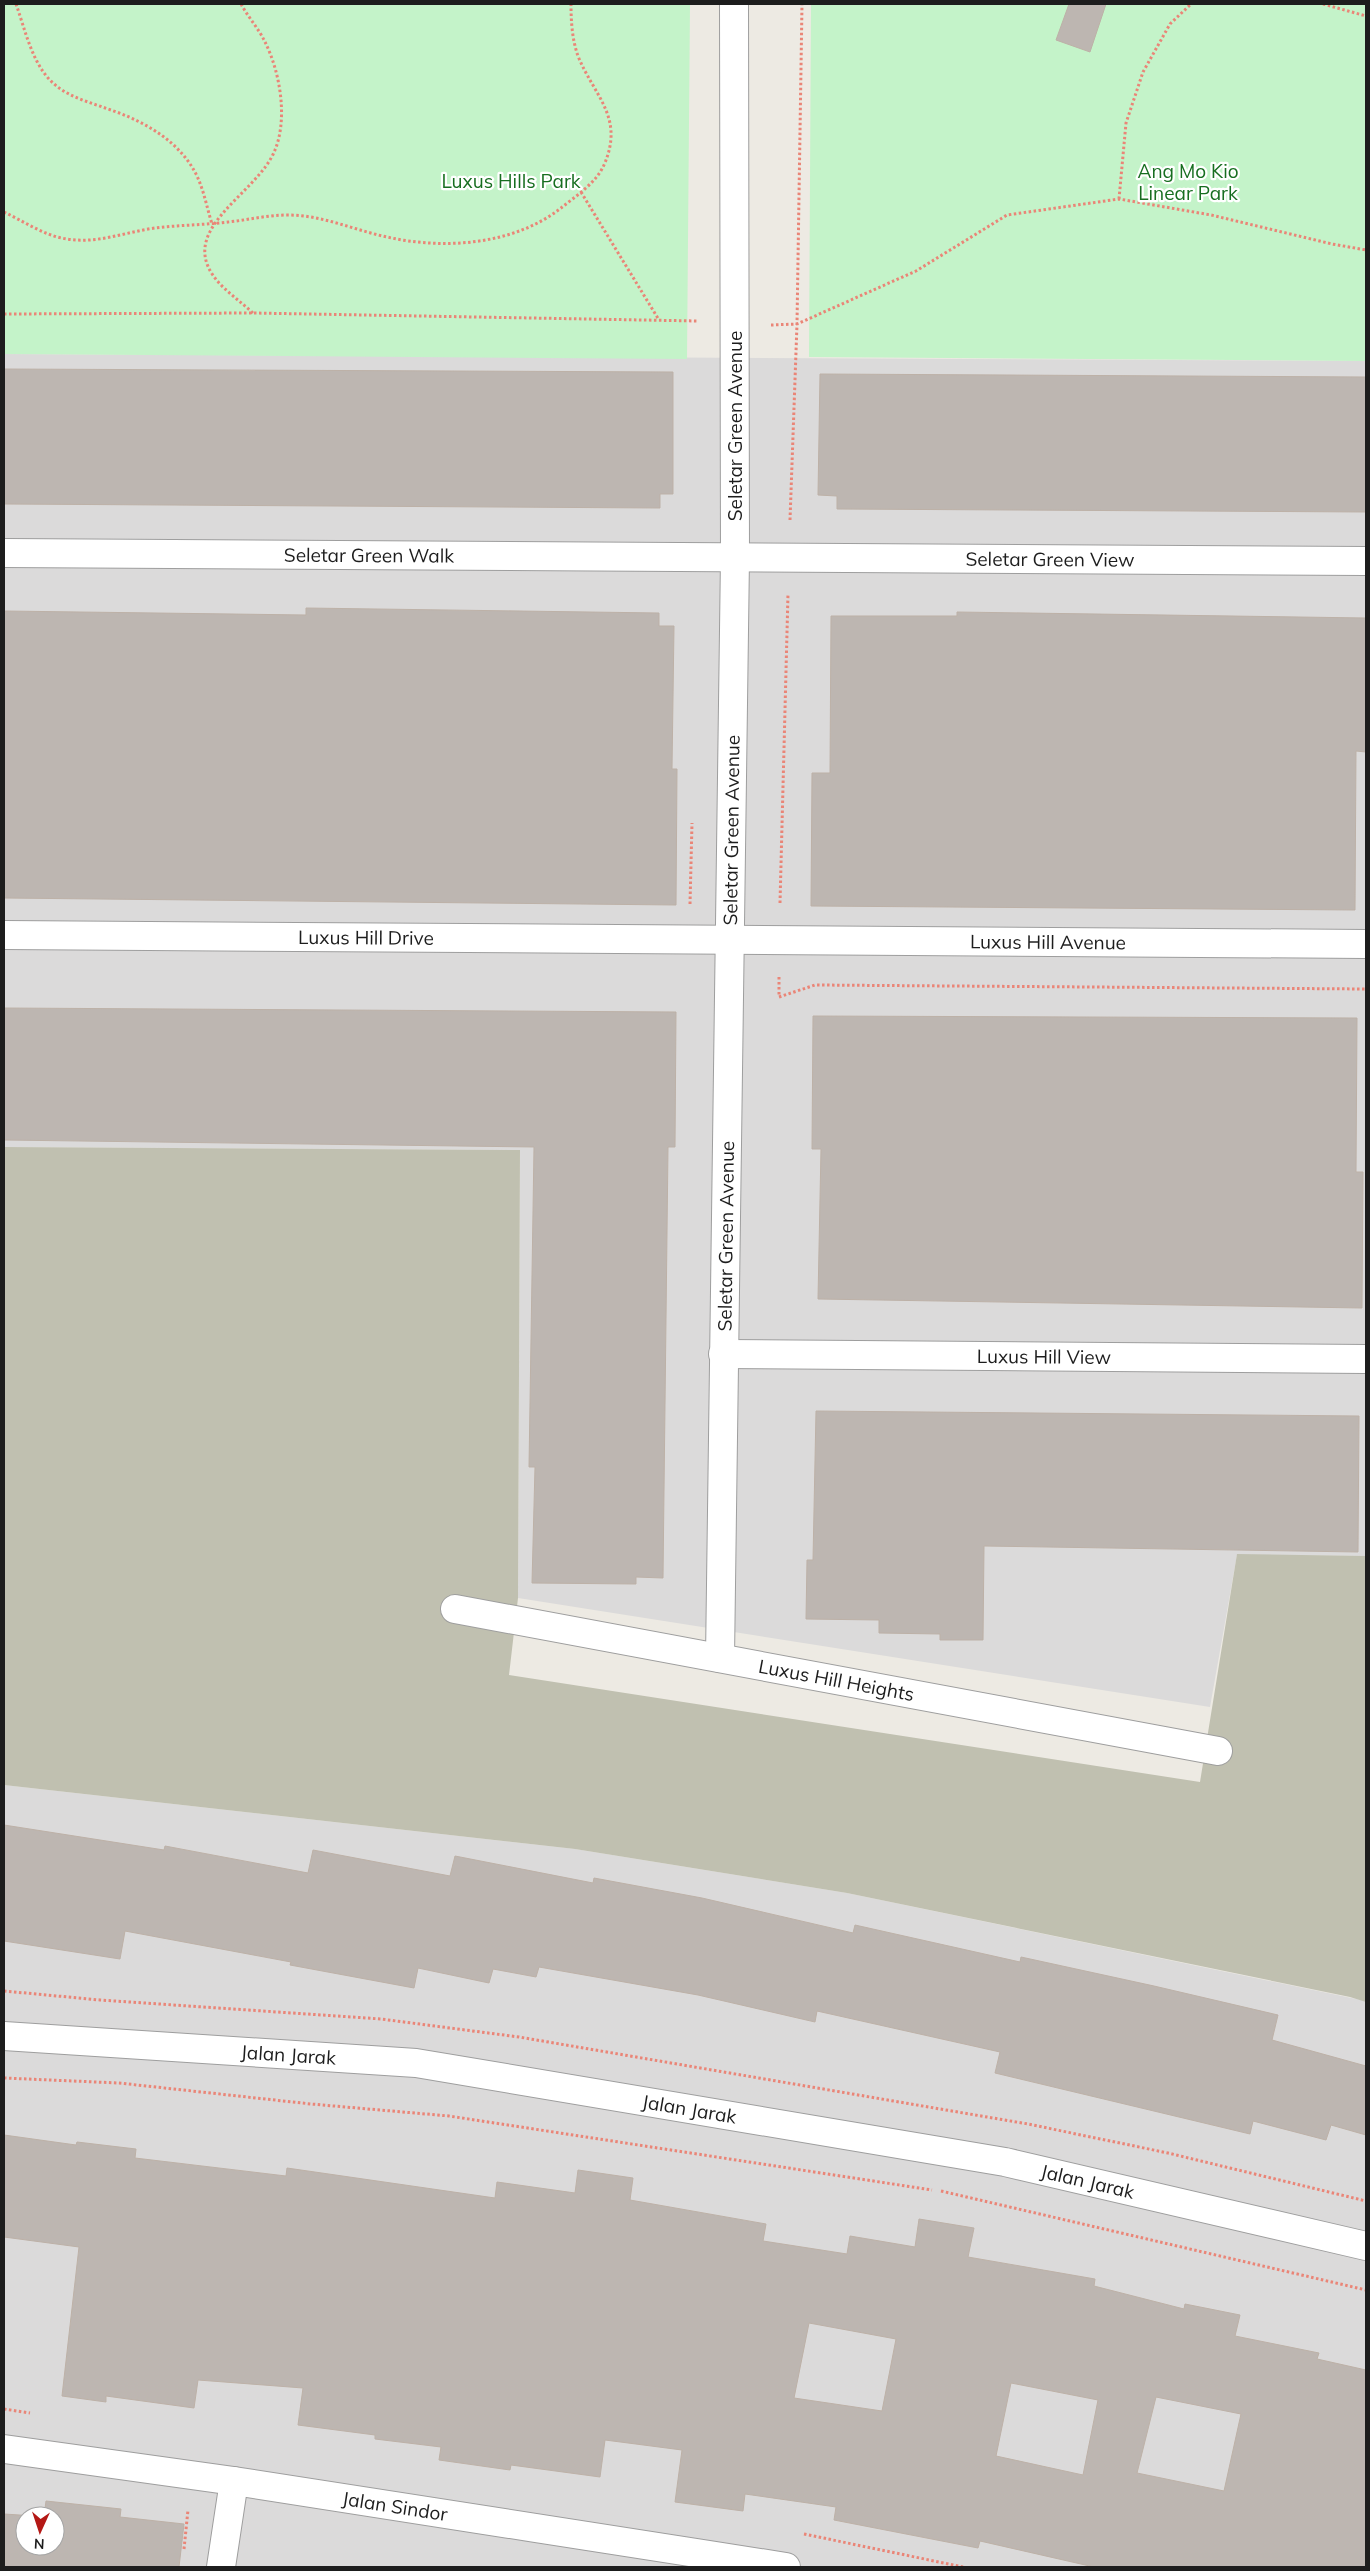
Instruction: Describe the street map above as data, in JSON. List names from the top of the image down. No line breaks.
{"streets":{"street":["Seletar Green Avenue","Seletar Green Walk","Seletar Green View","Luxus Hill Drive","Luxus Hill Avenue","Luxus Hill View","Luxus Hill Heights","Jalan Jarak","Jalan Sindor"]},"crossings":[["Seletar Green Avenue","Seletar Green Walk"],["Seletar Green Avenue","Seletar Green View"],["Seletar Green Avenue","Luxus Hill Drive"],["Seletar Green Avenue","Luxus Hill Avenue"],["Seletar Green Avenue","Luxus Hill View"],["Seletar Green Avenue","Luxus Hill Heights"],["Seletar Green Walk","Seletar Green View"],["Luxus Hill Drive","Luxus Hill Avenue"]],"parks":["Ang Mo Kio Linear Park","Luxus Hills Park"],"north":"bottom"}
